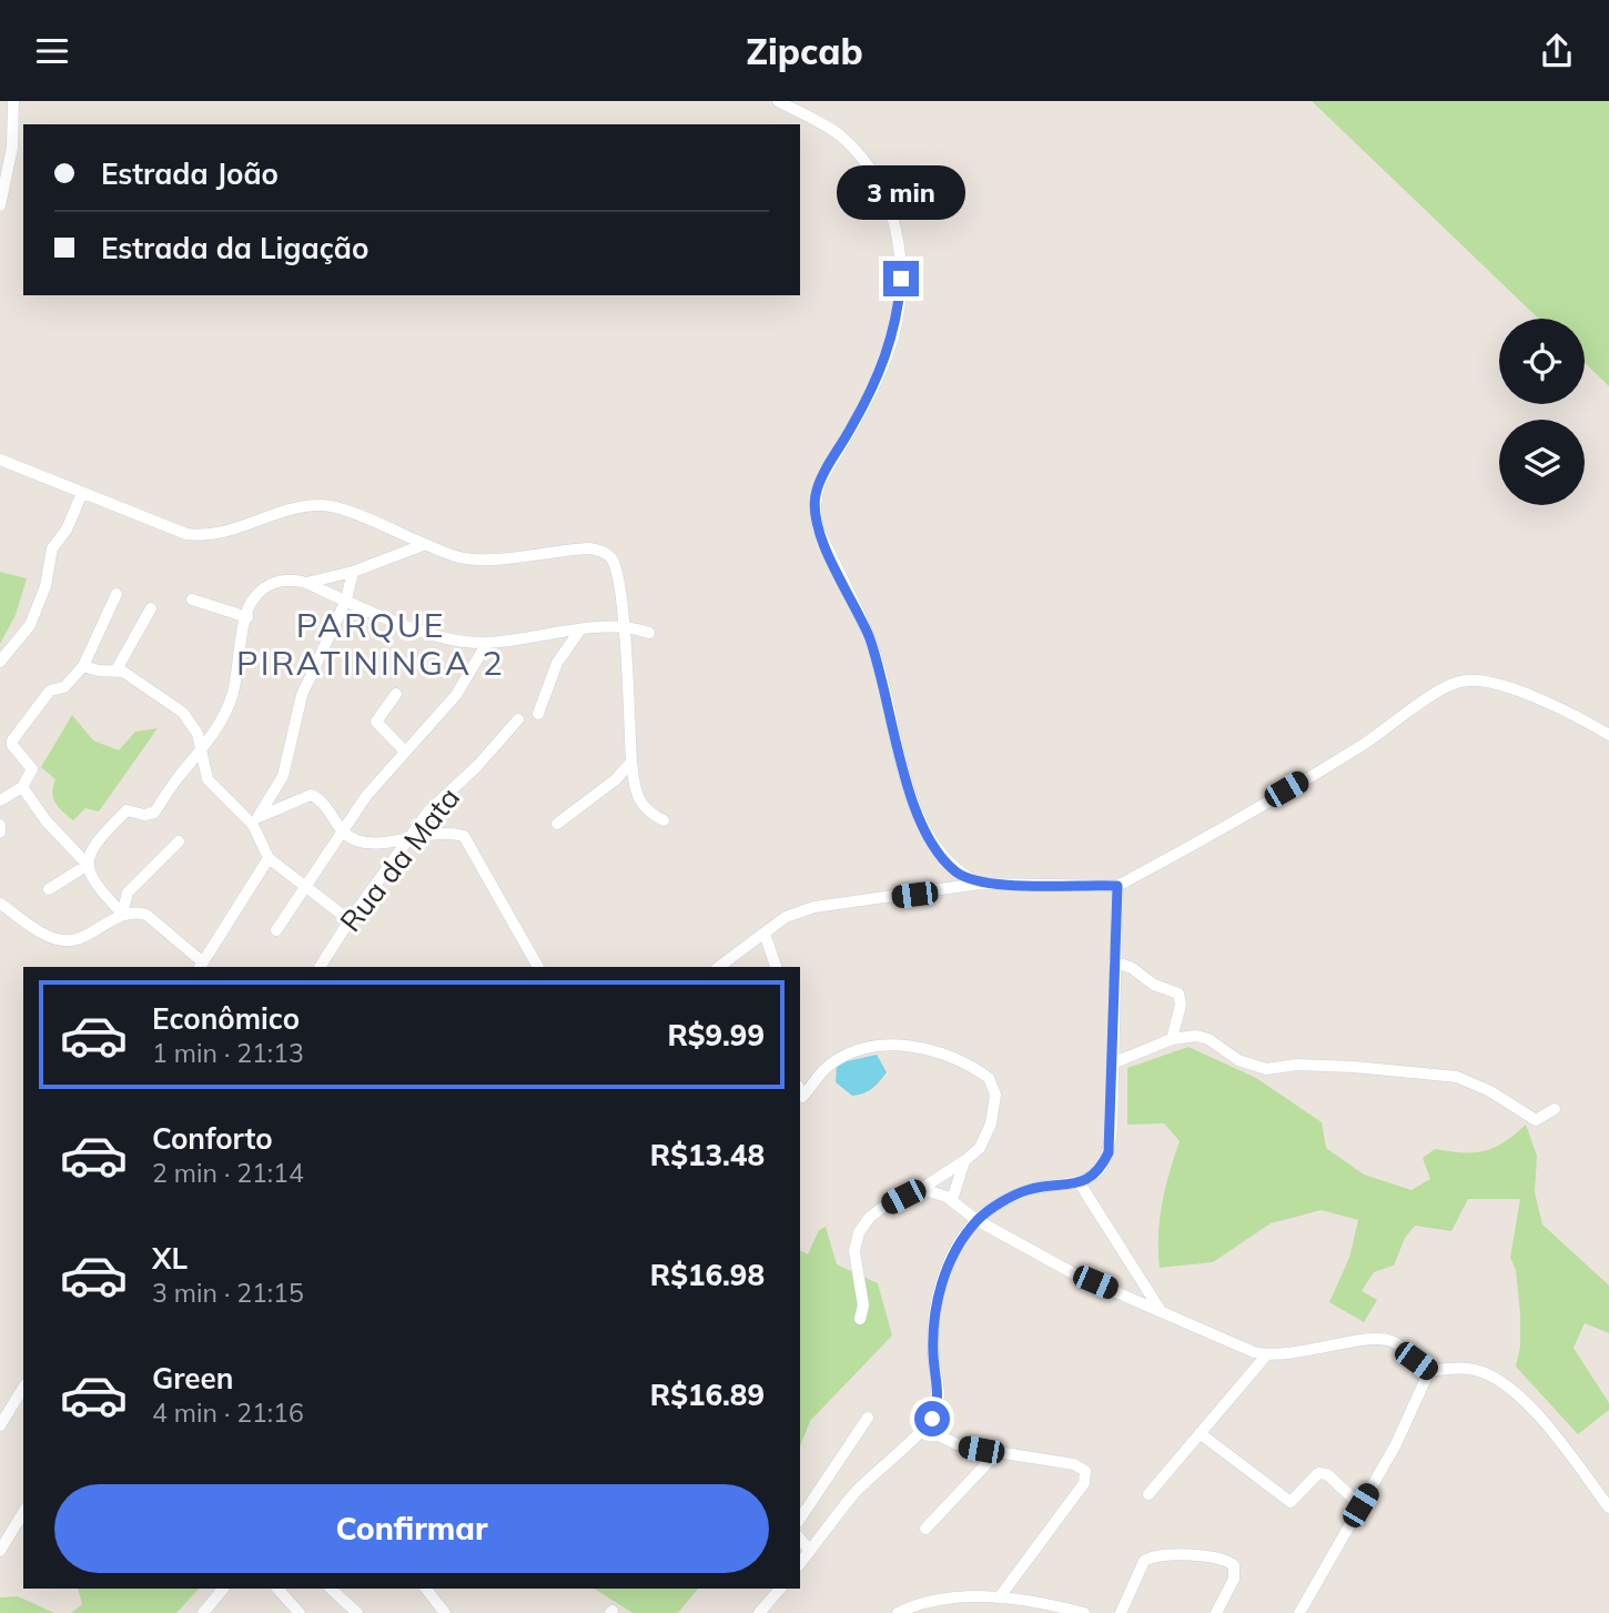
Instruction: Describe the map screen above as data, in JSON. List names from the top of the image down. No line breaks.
{"streets":{"street":["Rua da Mata"]},"districts":["PARQUE PIRATININGA 2"],"page":{"header":"Zipcab","banner":["Estrada João","Estrada da Ligação"],"bubble":"3 min","list":[{"name":"Econômico","note":"1 min · 21:13","value":"R$9.99"},{"name":"Conforto","note":"2 min · 21:14","value":"R$13.48"},{"name":"XL","note":"3 min · 21:15","value":"R$16.98"},{"name":"Green","note":"4 min · 21:16","value":"R$16.89"}],"buttons":"Confirmar"}}
